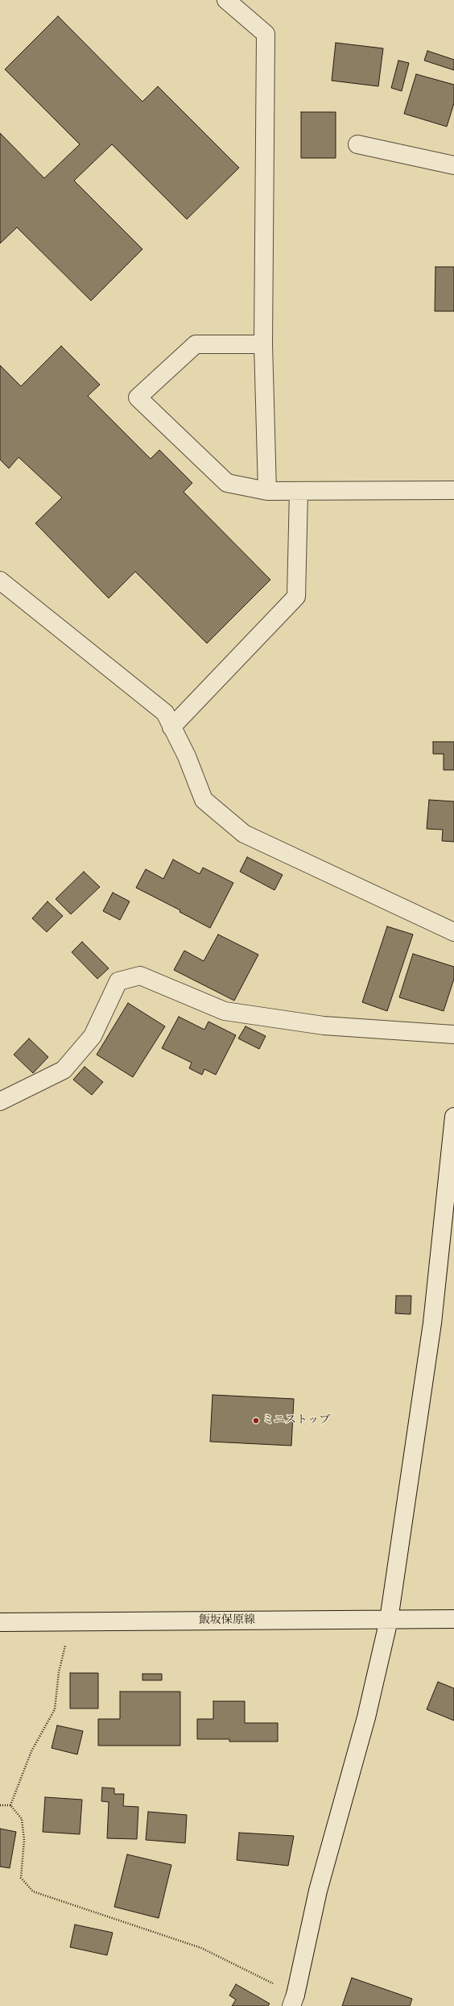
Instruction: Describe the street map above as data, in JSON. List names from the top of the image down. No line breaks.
{"streets":{"street":["飯坂保原線"]},"places":["ミニストップ"]}
